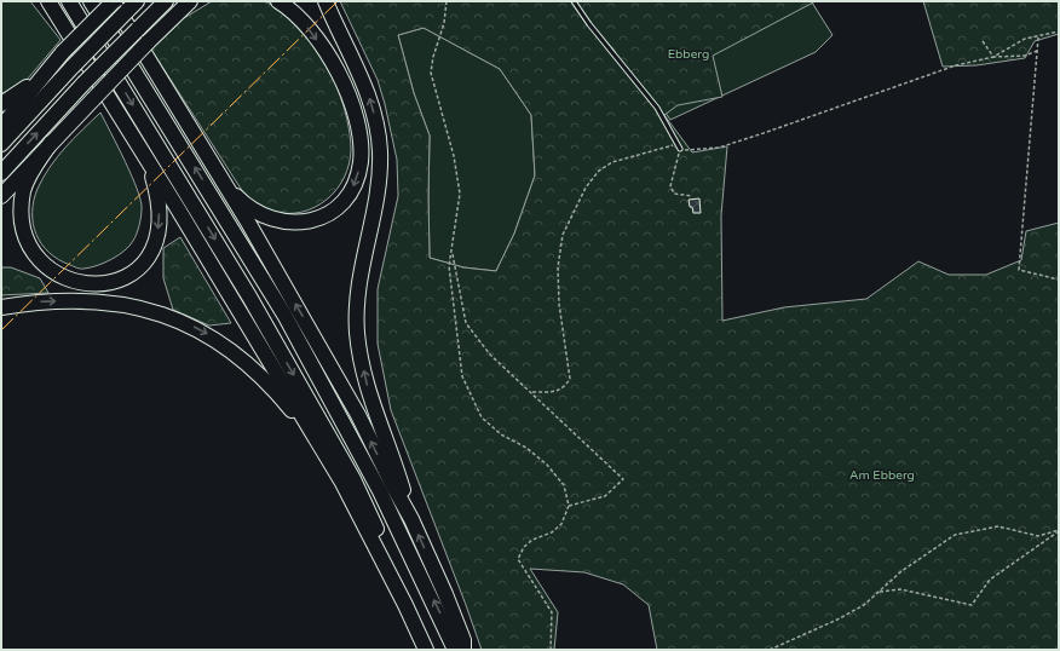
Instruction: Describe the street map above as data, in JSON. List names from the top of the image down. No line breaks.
{"parks":["Ebberg","Am Ebberg"]}
